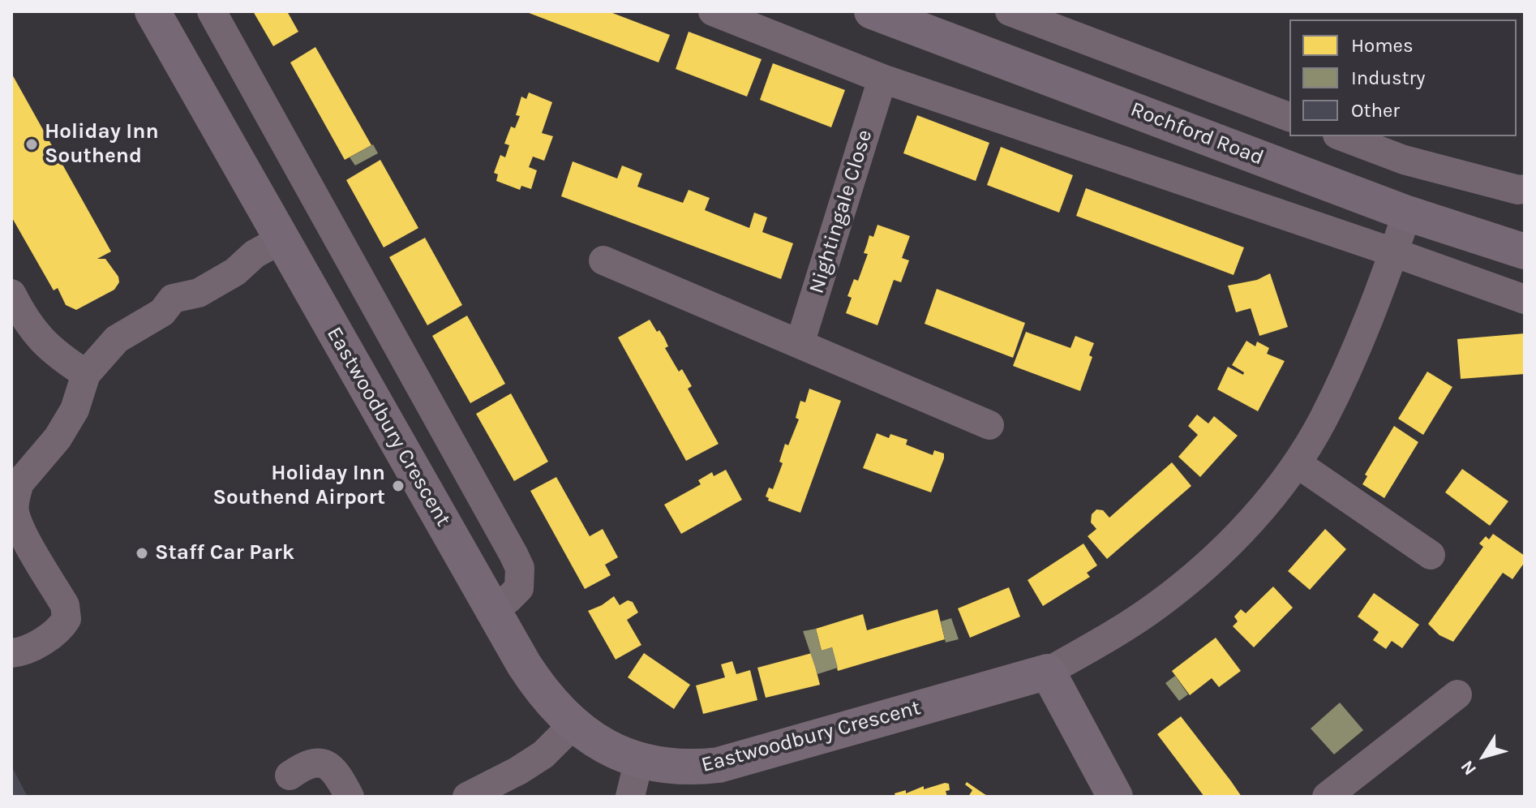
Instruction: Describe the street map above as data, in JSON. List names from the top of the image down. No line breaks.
{"streets":{"street":["Rochford Road","Nightingale Close","Eastwoodbury Crescent"]},"crossings":[["Rochford Road","Eastwoodbury Crescent"]],"places":["Holiday Inn Southend","Holiday Inn Southend Airport","Staff Car Park"],"legend":["Homes","Industry","Other"],"north":"bottom left"}
